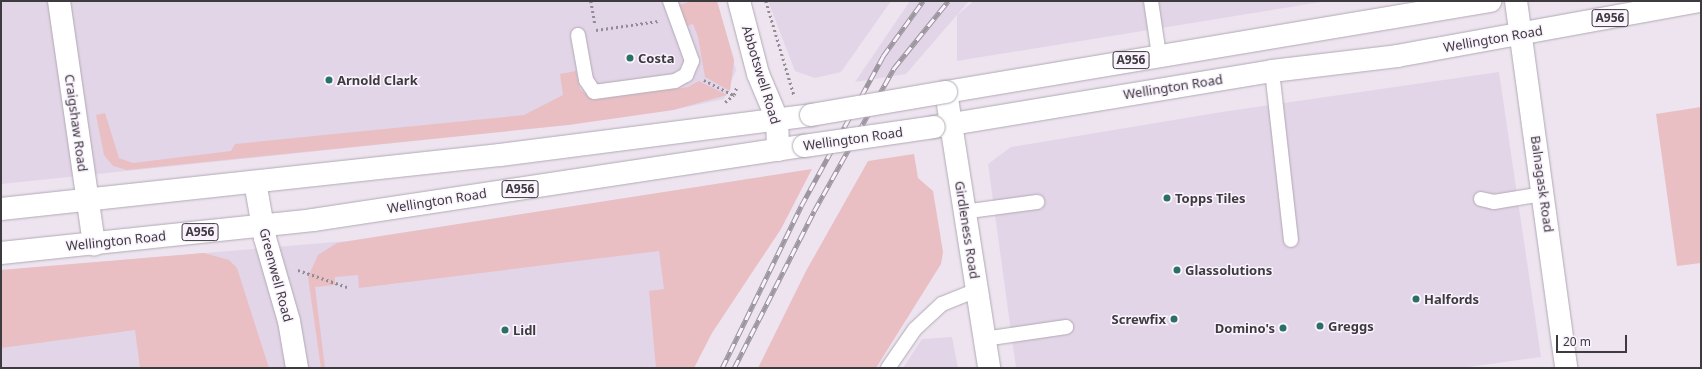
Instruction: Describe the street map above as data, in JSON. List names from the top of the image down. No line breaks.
{"streets":{"main road":["A956","Wellington Road","Abbotswell Road","Craigshaw Road","Balnagask Road","Girdleness Road","Greenwell Road"]},"crossings":[["A956","Abbotswell Road"],["A956","Craigshaw Road"],["A956","Girdleness Road"],["A956","Greenwell Road"],["Wellington Road","Abbotswell Road"],["Wellington Road","Craigshaw Road"],["Wellington Road","Balnagask Road"],["Wellington Road","Girdleness Road"],["Wellington Road","Greenwell Road"]],"places":["Costa","Arnold Clark","Topps Tiles","Glassolutions","Halfords","Screwfix","Greggs","Domino's","Lidl"],"scale_bar":"20 m"}
